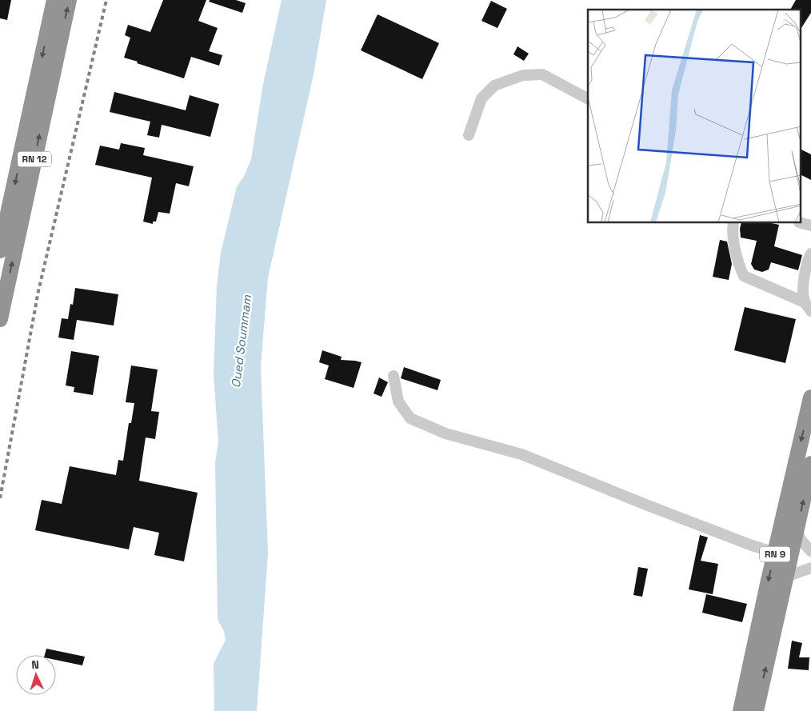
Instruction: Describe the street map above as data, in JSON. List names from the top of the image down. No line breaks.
{"streets":{"highway":["RN 12","RN 9"]},"water":["Oued Soummam"],"north":"top"}
